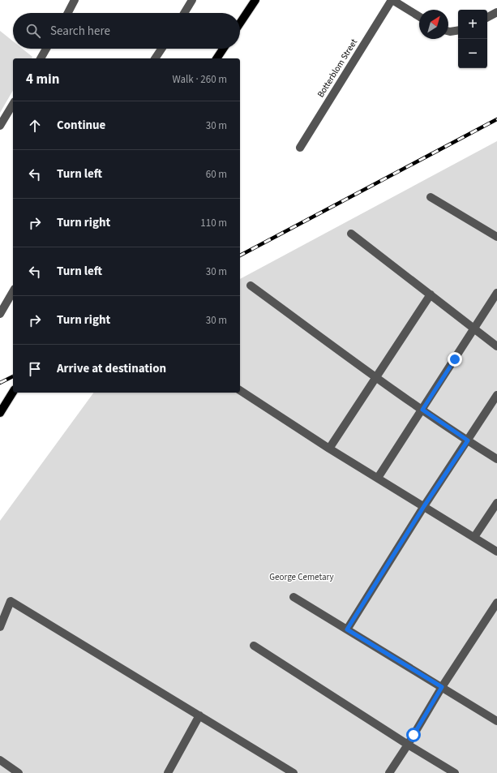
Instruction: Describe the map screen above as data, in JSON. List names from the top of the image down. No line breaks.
{"streets":{"street":["Botterblom Street"]},"parks":["George Cemetary"],"north":"top right","page":{"map_buttons":["+","−"],"search":"Search here","heading":["4 min","Walk · 260 m"],"list":[["Continue","30 m"],["Turn left","60 m"],["Turn right","110 m"],["Turn left","30 m"],["Turn right","30 m"],"Arrive at destination"]}}
